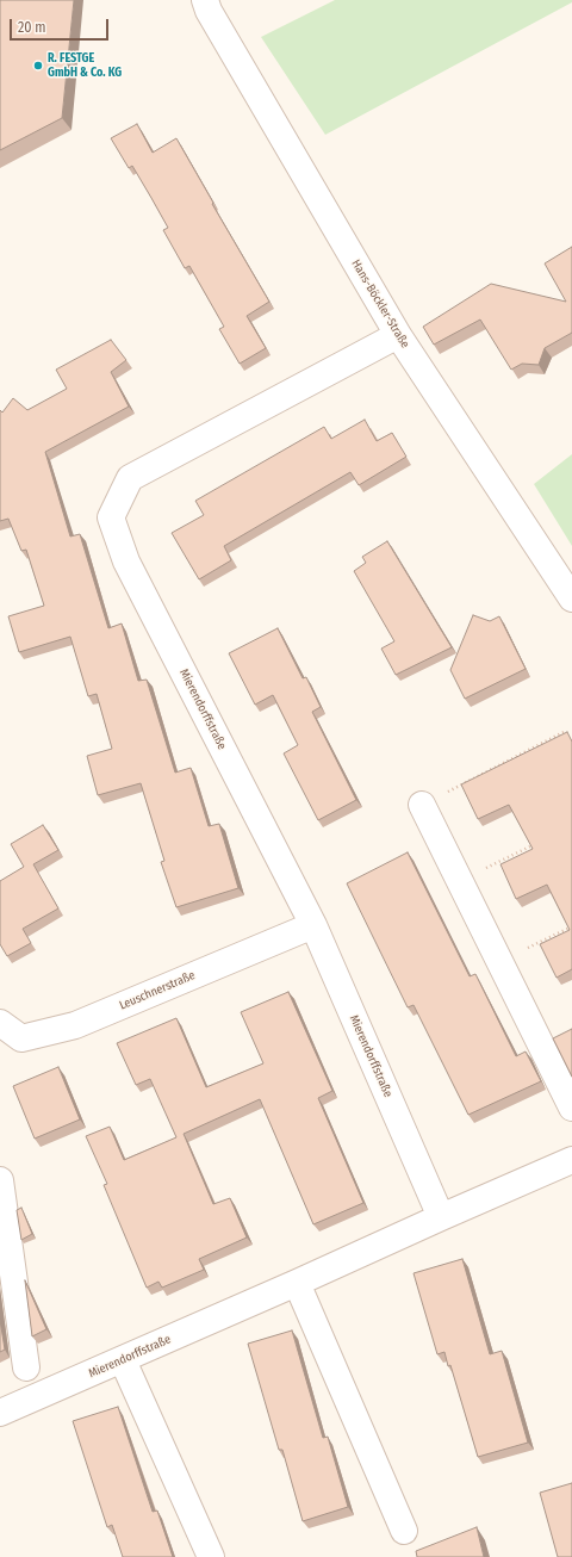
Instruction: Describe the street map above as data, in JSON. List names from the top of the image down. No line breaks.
{"streets":{"street":["Hans-Böckler-Straße","Mierendorffstraße","Leuschnerstraße"]},"crossings":[["Hans-Böckler-Straße","Mierendorffstraße"],["Mierendorffstraße","Leuschnerstraße"]],"places":["R. FESTGE GmbH & Co. KG"],"scale_bar":"20 m"}
